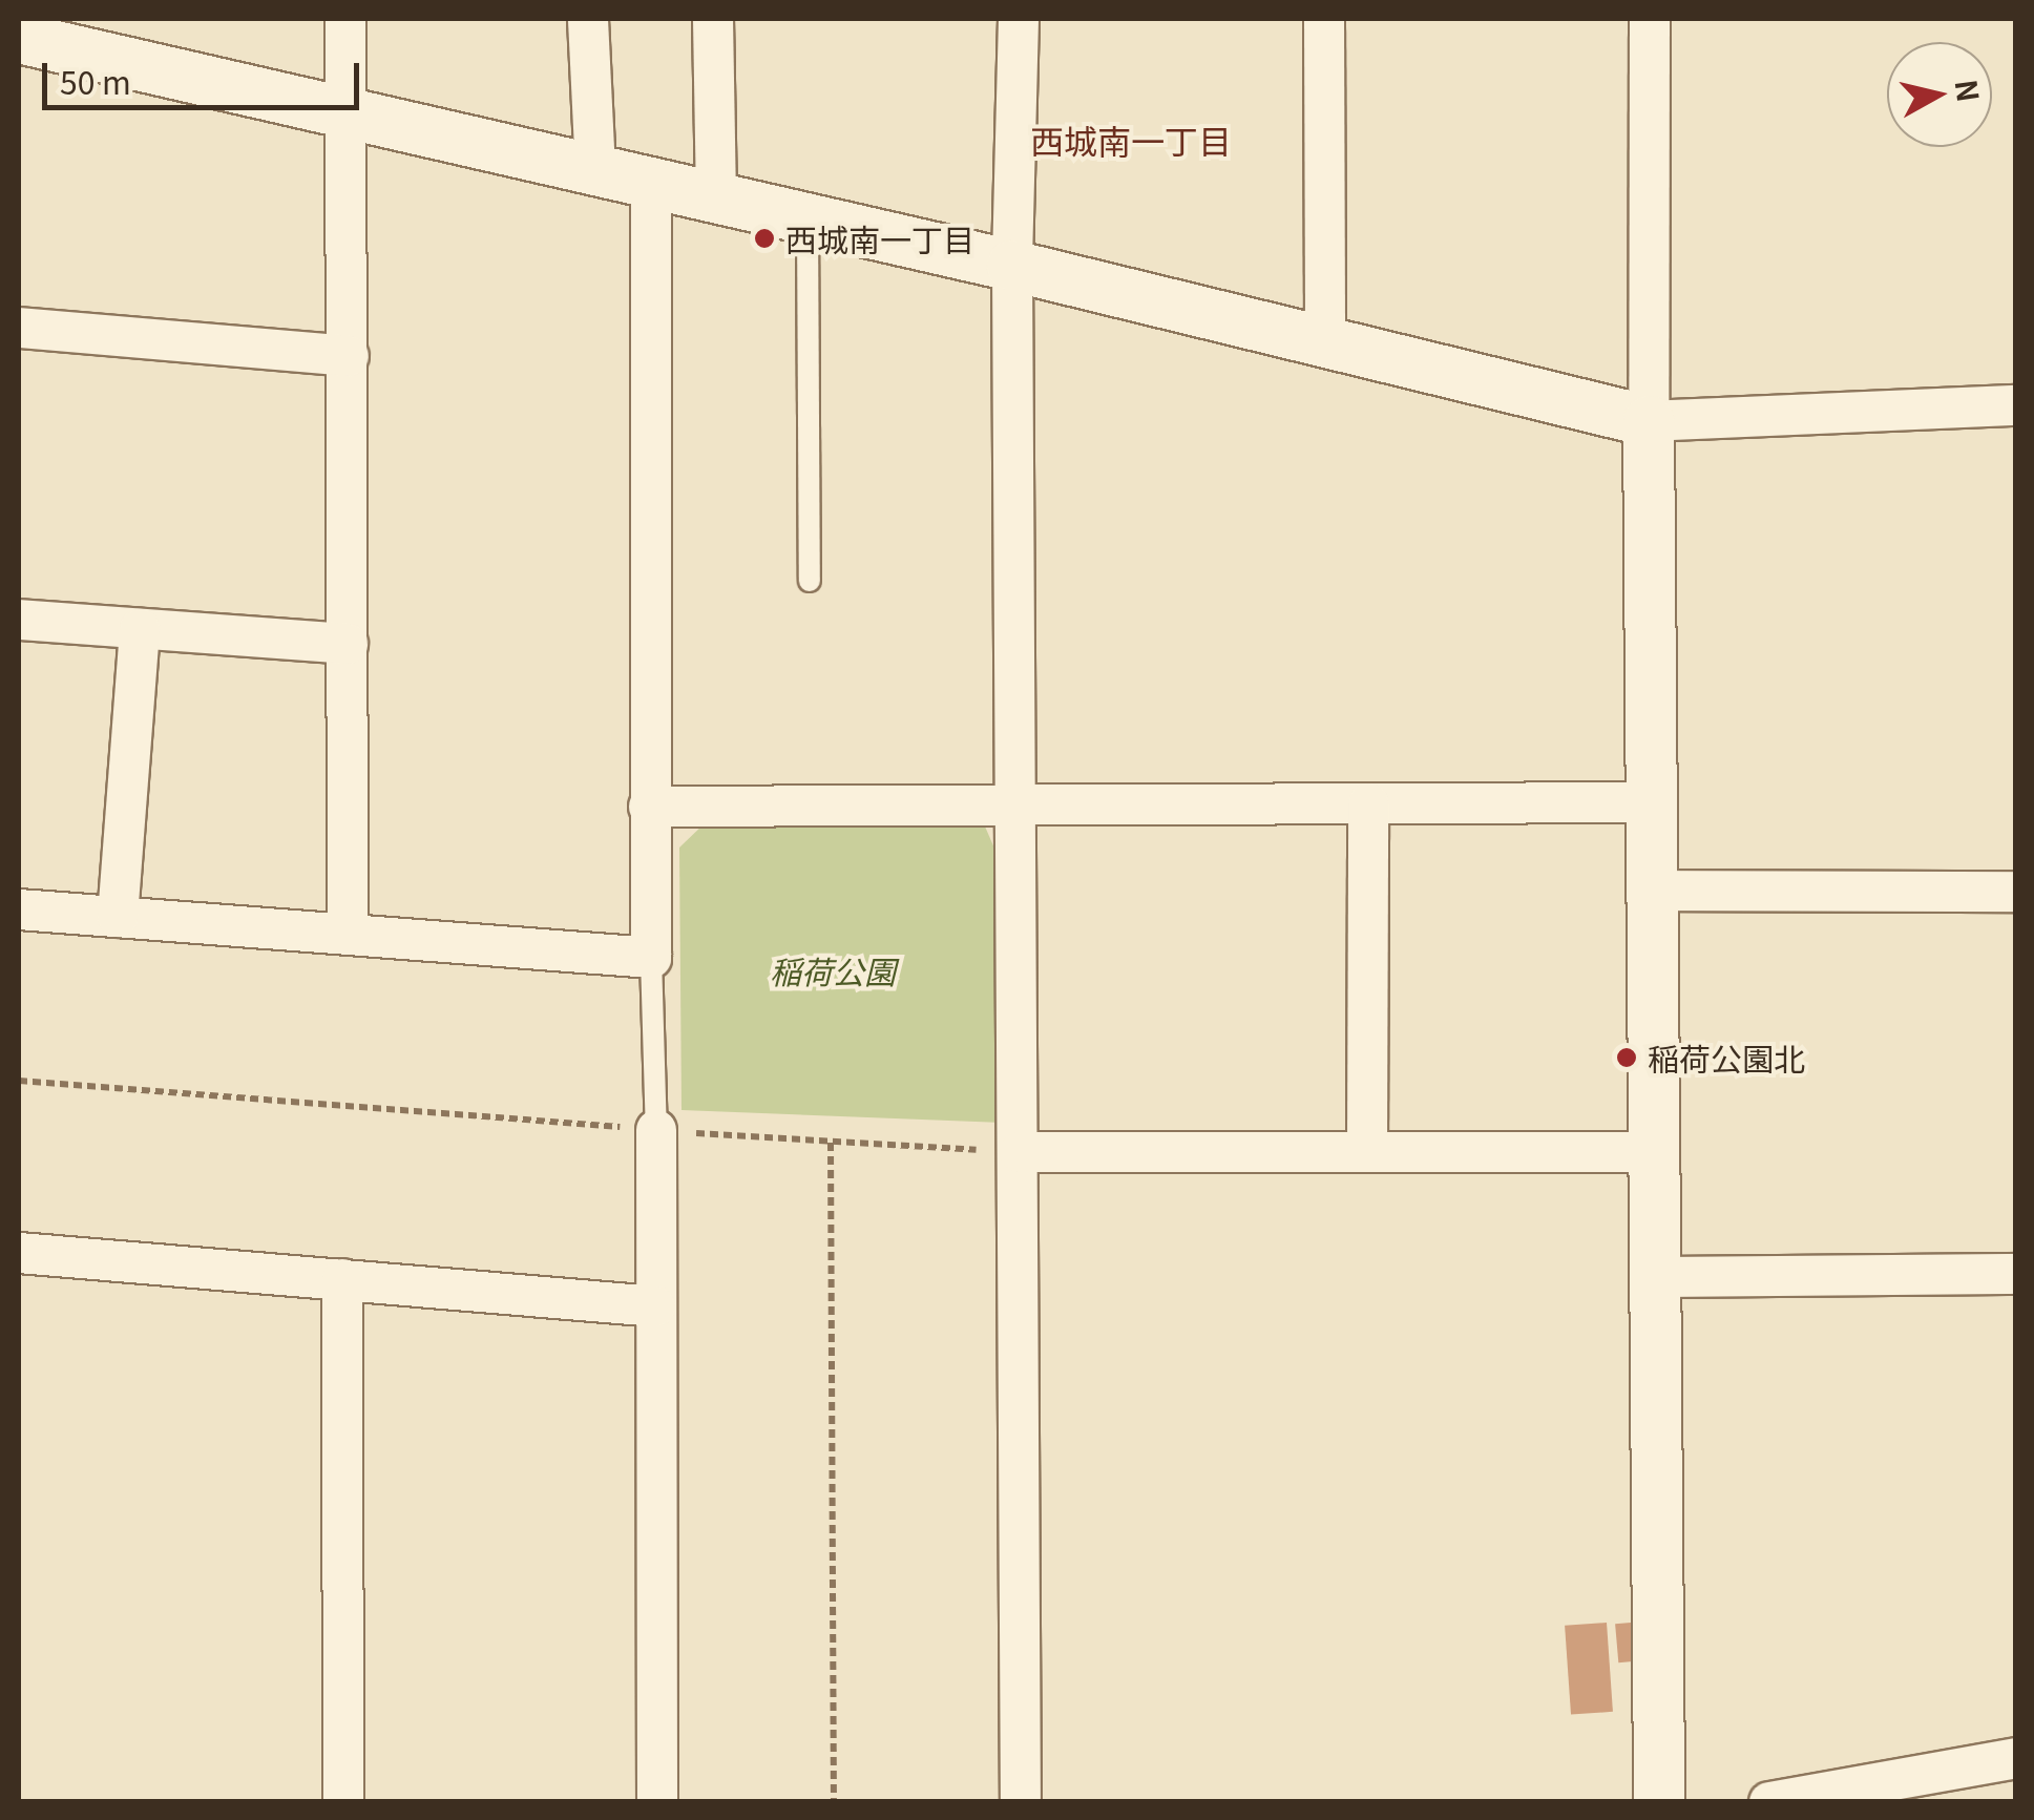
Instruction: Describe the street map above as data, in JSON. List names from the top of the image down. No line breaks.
{"districts":["西城南一丁目"],"parks":["稲荷公園"],"places":["西城南一丁目","稲荷公園北"],"scale_bar":"50 m","north":"right"}
